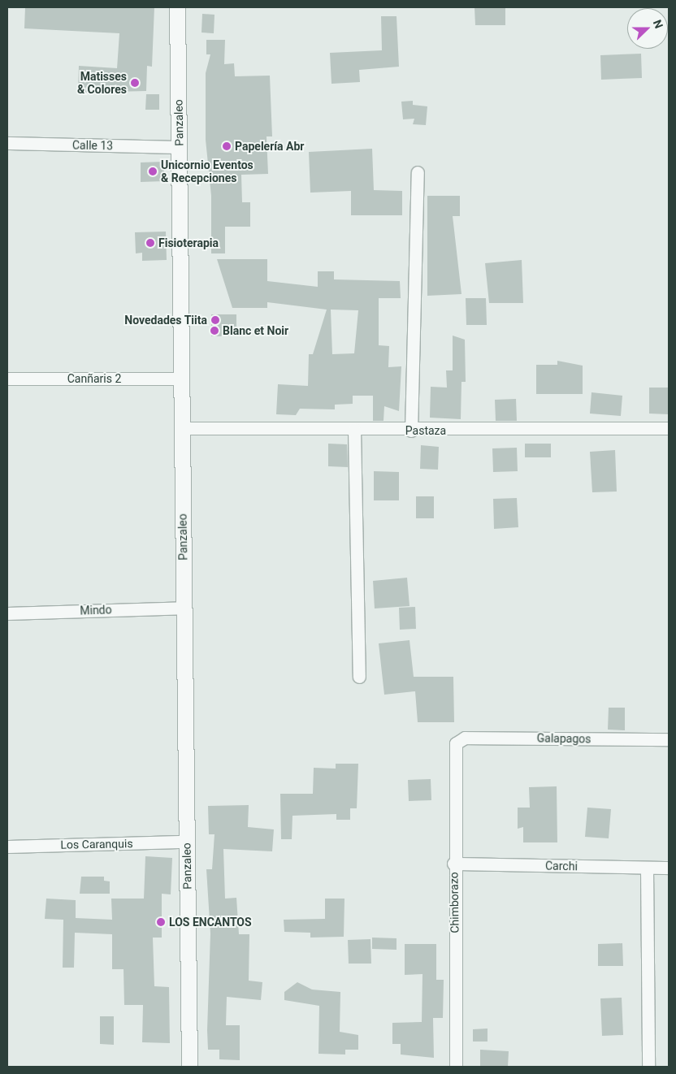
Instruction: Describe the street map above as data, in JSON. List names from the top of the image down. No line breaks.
{"streets":{"street":["Panzaleo","Calle 13","Canñaris 2","Pastaza","Mindo","Galapagos","Los Caranquis","Carchi","Chimborazo"]},"crossings":[["Panzaleo","Calle 13"],["Panzaleo","Canñaris 2"],["Panzaleo","Pastaza"],["Panzaleo","Mindo"],["Panzaleo","Los Caranquis"],["Galapagos","Chimborazo"],["Carchi","Chimborazo"]],"places":["Matisses & Colores","Papelería Abr","Unicornio Eventos & Recepciones","Fisioterapia","Novedades Tiita","Blanc et Noir","LOS ENCANTOS"],"north":"right"}
